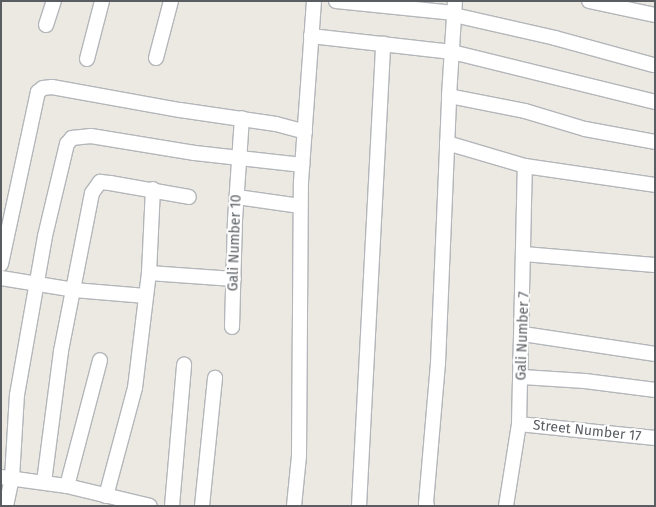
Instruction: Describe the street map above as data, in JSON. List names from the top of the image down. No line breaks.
{"streets":{"street":["Gali Number 10","Gali Number 7","Street Number 17"]},"crossings":[["Gali Number 7","Street Number 17"]]}
